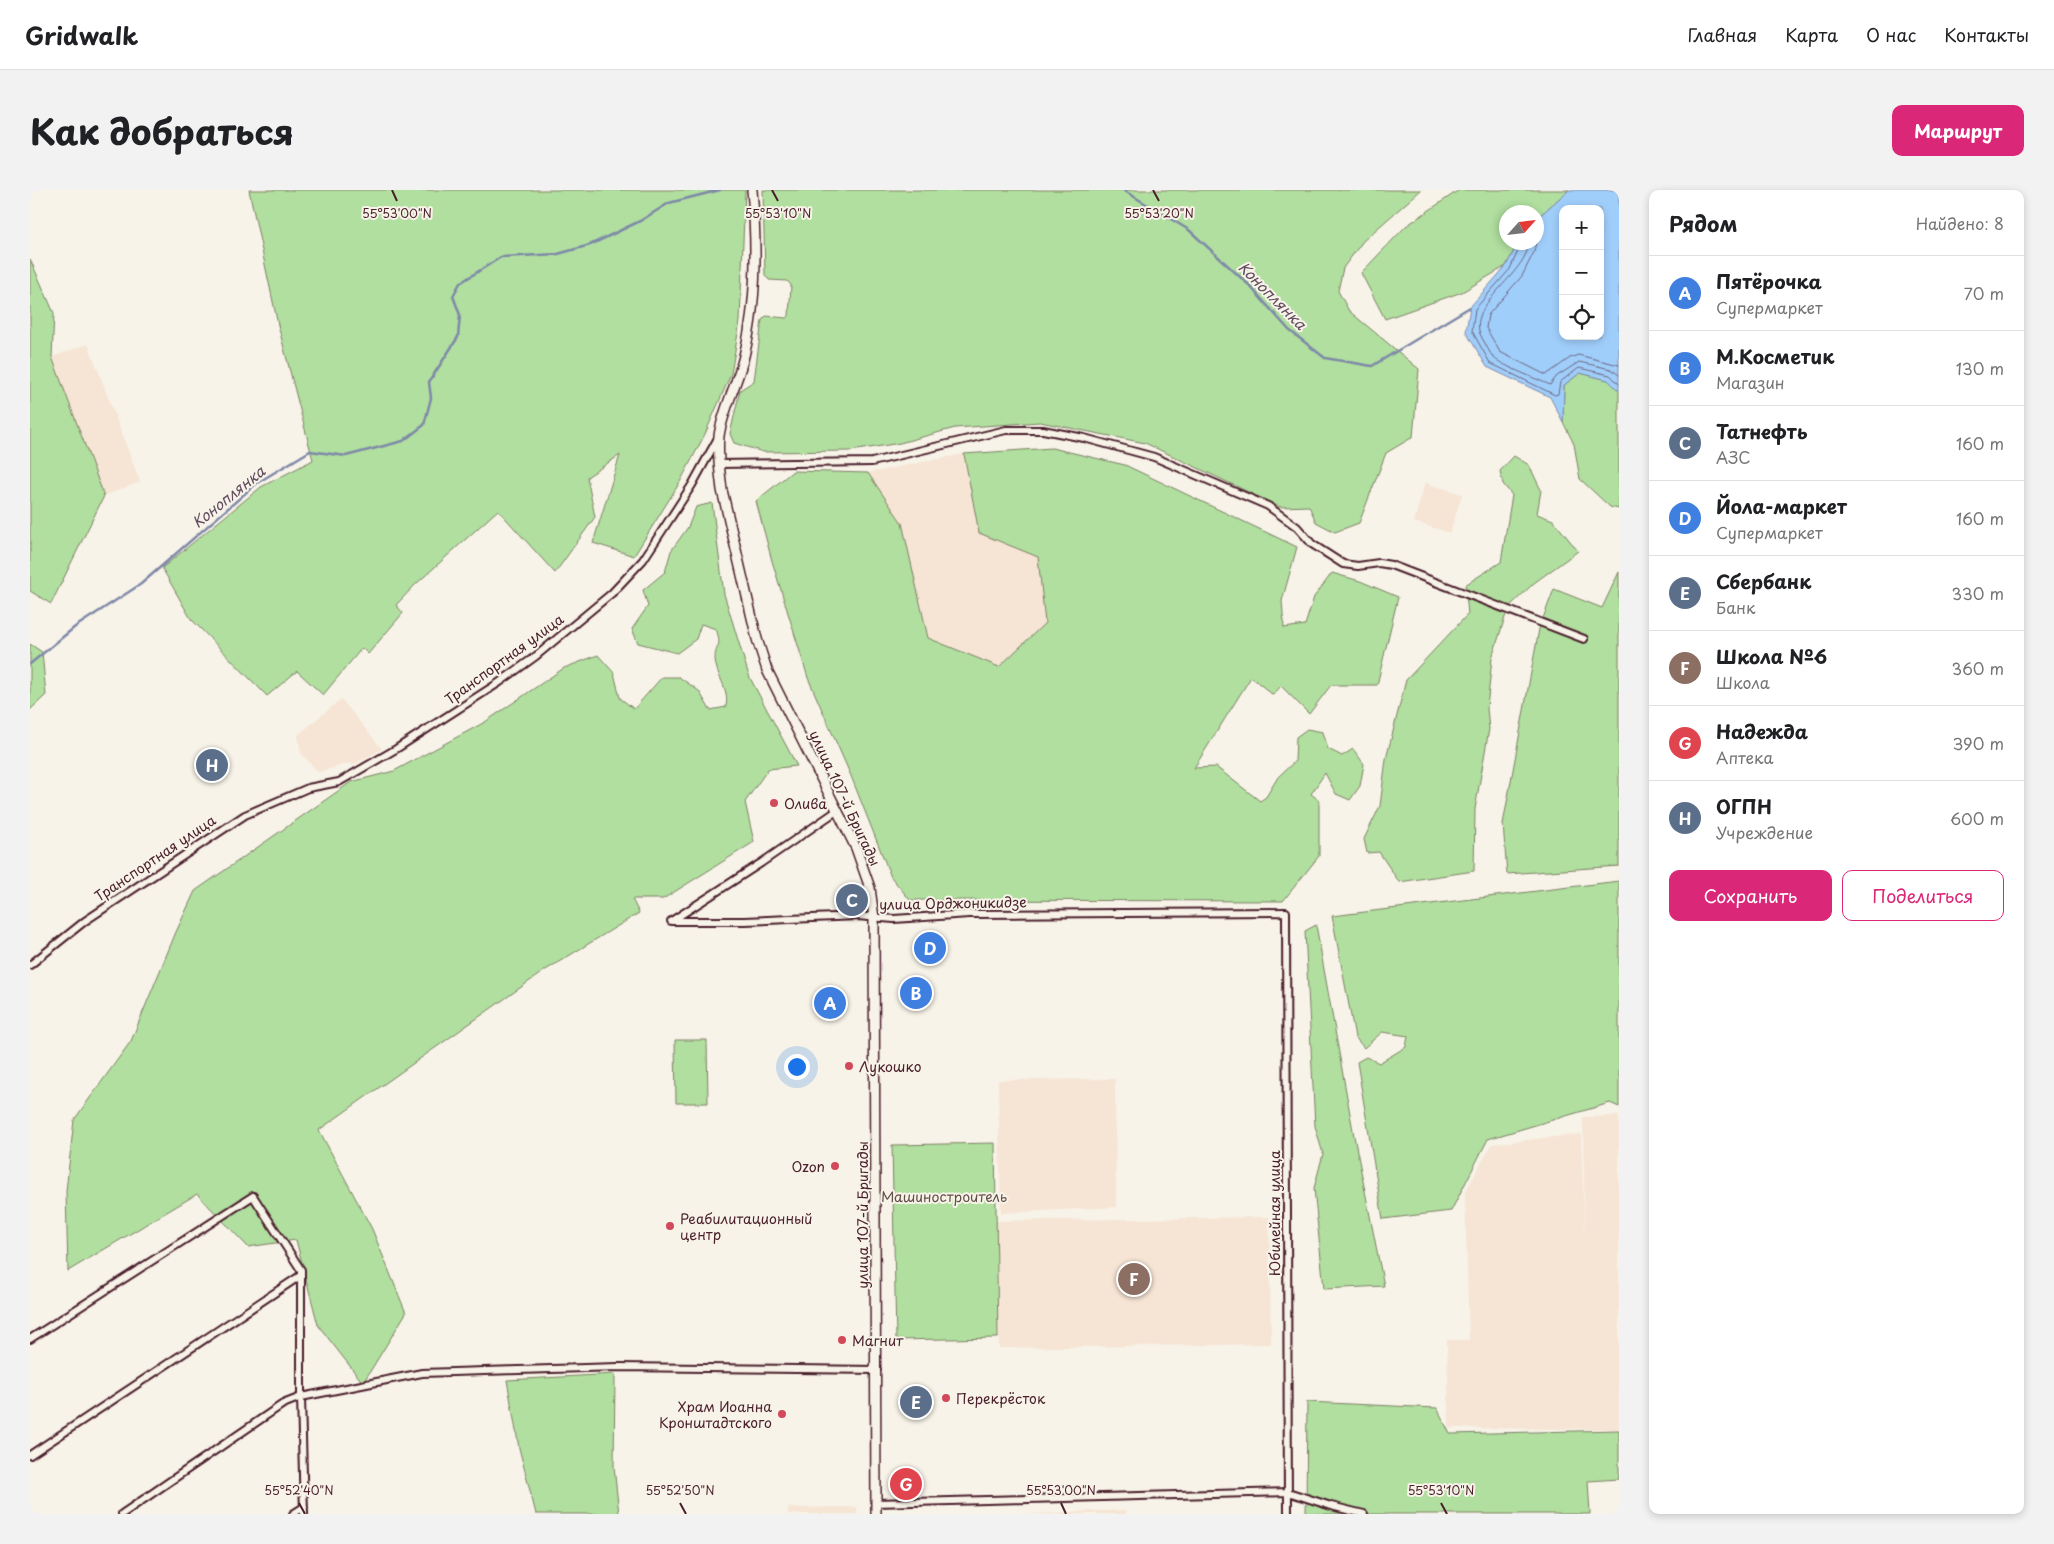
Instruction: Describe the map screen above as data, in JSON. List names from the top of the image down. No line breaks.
{"streets":{"main road":["Транспортная улица","улица 107-й Бригады"],"street":["улица Орджоникидзе","Юбилейная улица"]},"crossings":[["Транспортная улица","улица 107-й Бригады"],["улица 107-й Бригады","улица Орджоникидзе"],["улица Орджоникидзе","Юбилейная улица"]],"water":["Коноплянка"],"parks":["Машиностроитель"],"places":["Олива","Лукошко","Ozon","Реабилитационный центр","Магнит","Перекрёсток","Храм Иоанна Кронштадтского"],"north":"top right","page":{"header":"Gridwalk","nav":["Главная","Карта","О нас","Контакты"],"title":"Как добраться","buttons":["Маршрут",["Сохранить","Поделиться"]],"heading":["Рядом","Найдено: 8"],"map_buttons":["+","−"],"list":[{"mark":"A","name":"Пятёрочка","note":"Супермаркет","value":"70 m"},{"mark":"B","name":"М.Косметик","note":"Магазин","value":"130 m"},{"mark":"C","name":"Татнефть","note":"АЗС","value":"160 m"},{"mark":"D","name":"Йола-маркет","note":"Супермаркет","value":"160 m"},{"mark":"E","name":"Сбербанк","note":"Банк","value":"330 m"},{"mark":"F","name":"Школа №6","note":"Школа","value":"360 m"},{"mark":"G","name":"Надежда","note":"Аптека","value":"390 m"},{"mark":"H","name":"ОГПН","note":"Учреждение","value":"600 m"}],"pins":["H","C","D","B","A","F","E","G"]},"coordinates":["55°53'00\"N","55°53'10\"N","55°53'20\"N","55°52'40\"N","55°52'50\"N"]}
